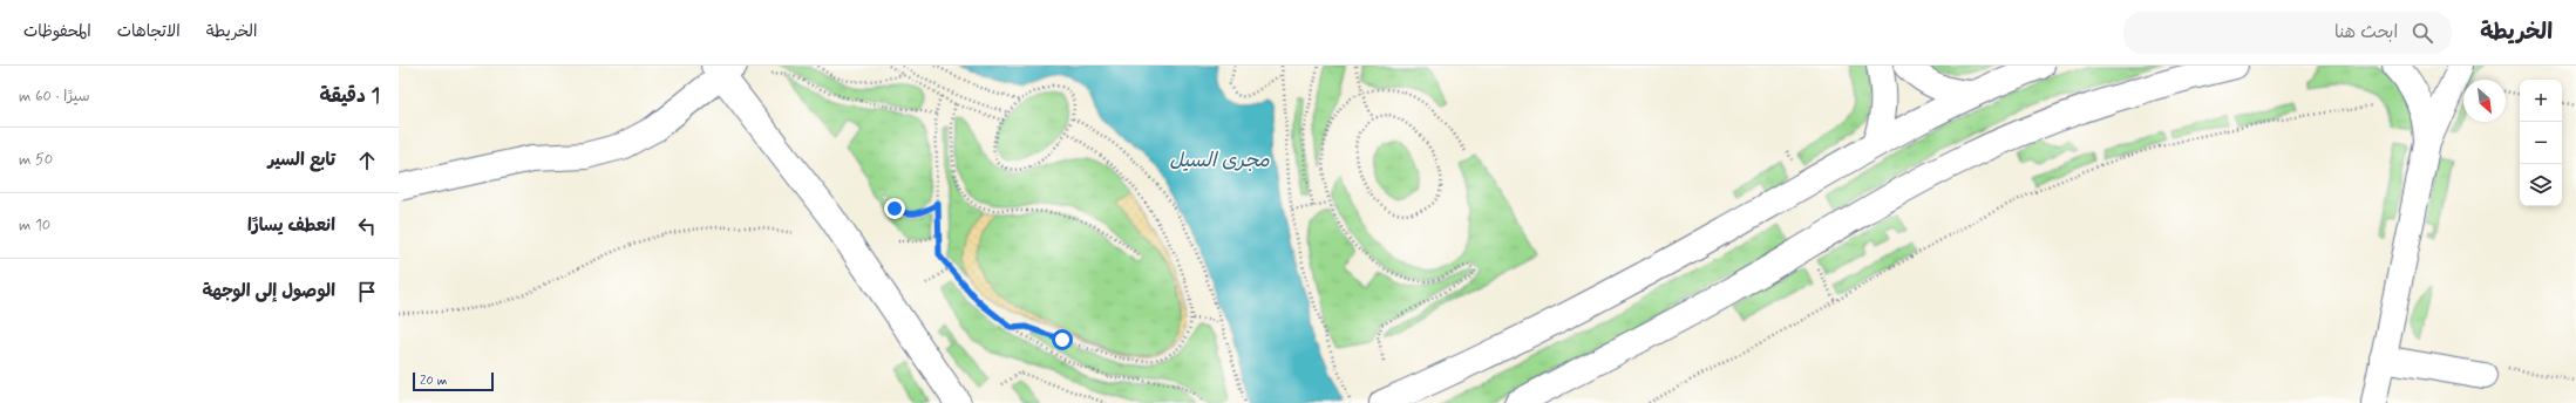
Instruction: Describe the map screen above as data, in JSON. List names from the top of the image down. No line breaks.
{"water":["مجرى السيل"],"scale_bar":"20 m","north":"bottom right","page":{"header":"الخريطة","search":"ابحث هنا","nav":["الخريطة","الاتجاهات","المحفوظات"],"heading":["1 دقيقة","سيرًا · 60 m"],"map_buttons":["+","−"],"list":[["تابع السير","50 m"],["انعطف يسارًا","10 m"],"الوصول إلى الوجهة"],"scale":"20 m"}}
